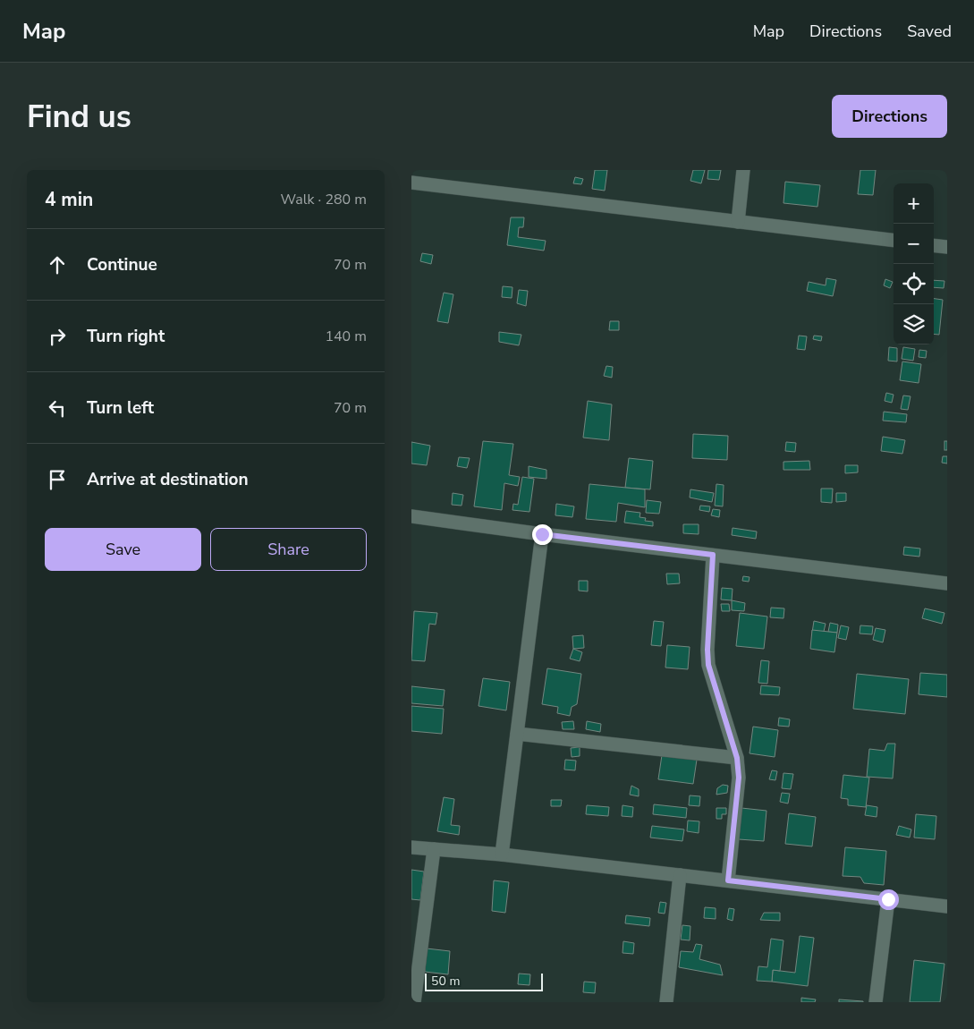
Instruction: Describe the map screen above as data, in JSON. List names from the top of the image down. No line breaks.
{"scale_bar":"50 m","page":{"header":"Map","nav":["Map","Directions","Saved"],"buttons":["Directions",["Save","Share"]],"title":"Find us","heading":["4 min","Walk · 280 m"],"map_buttons":["+","−"],"list":[["Continue","70 m"],["Turn right","140 m"],["Turn left","70 m"],"Arrive at destination"],"scale":"50 m"}}
